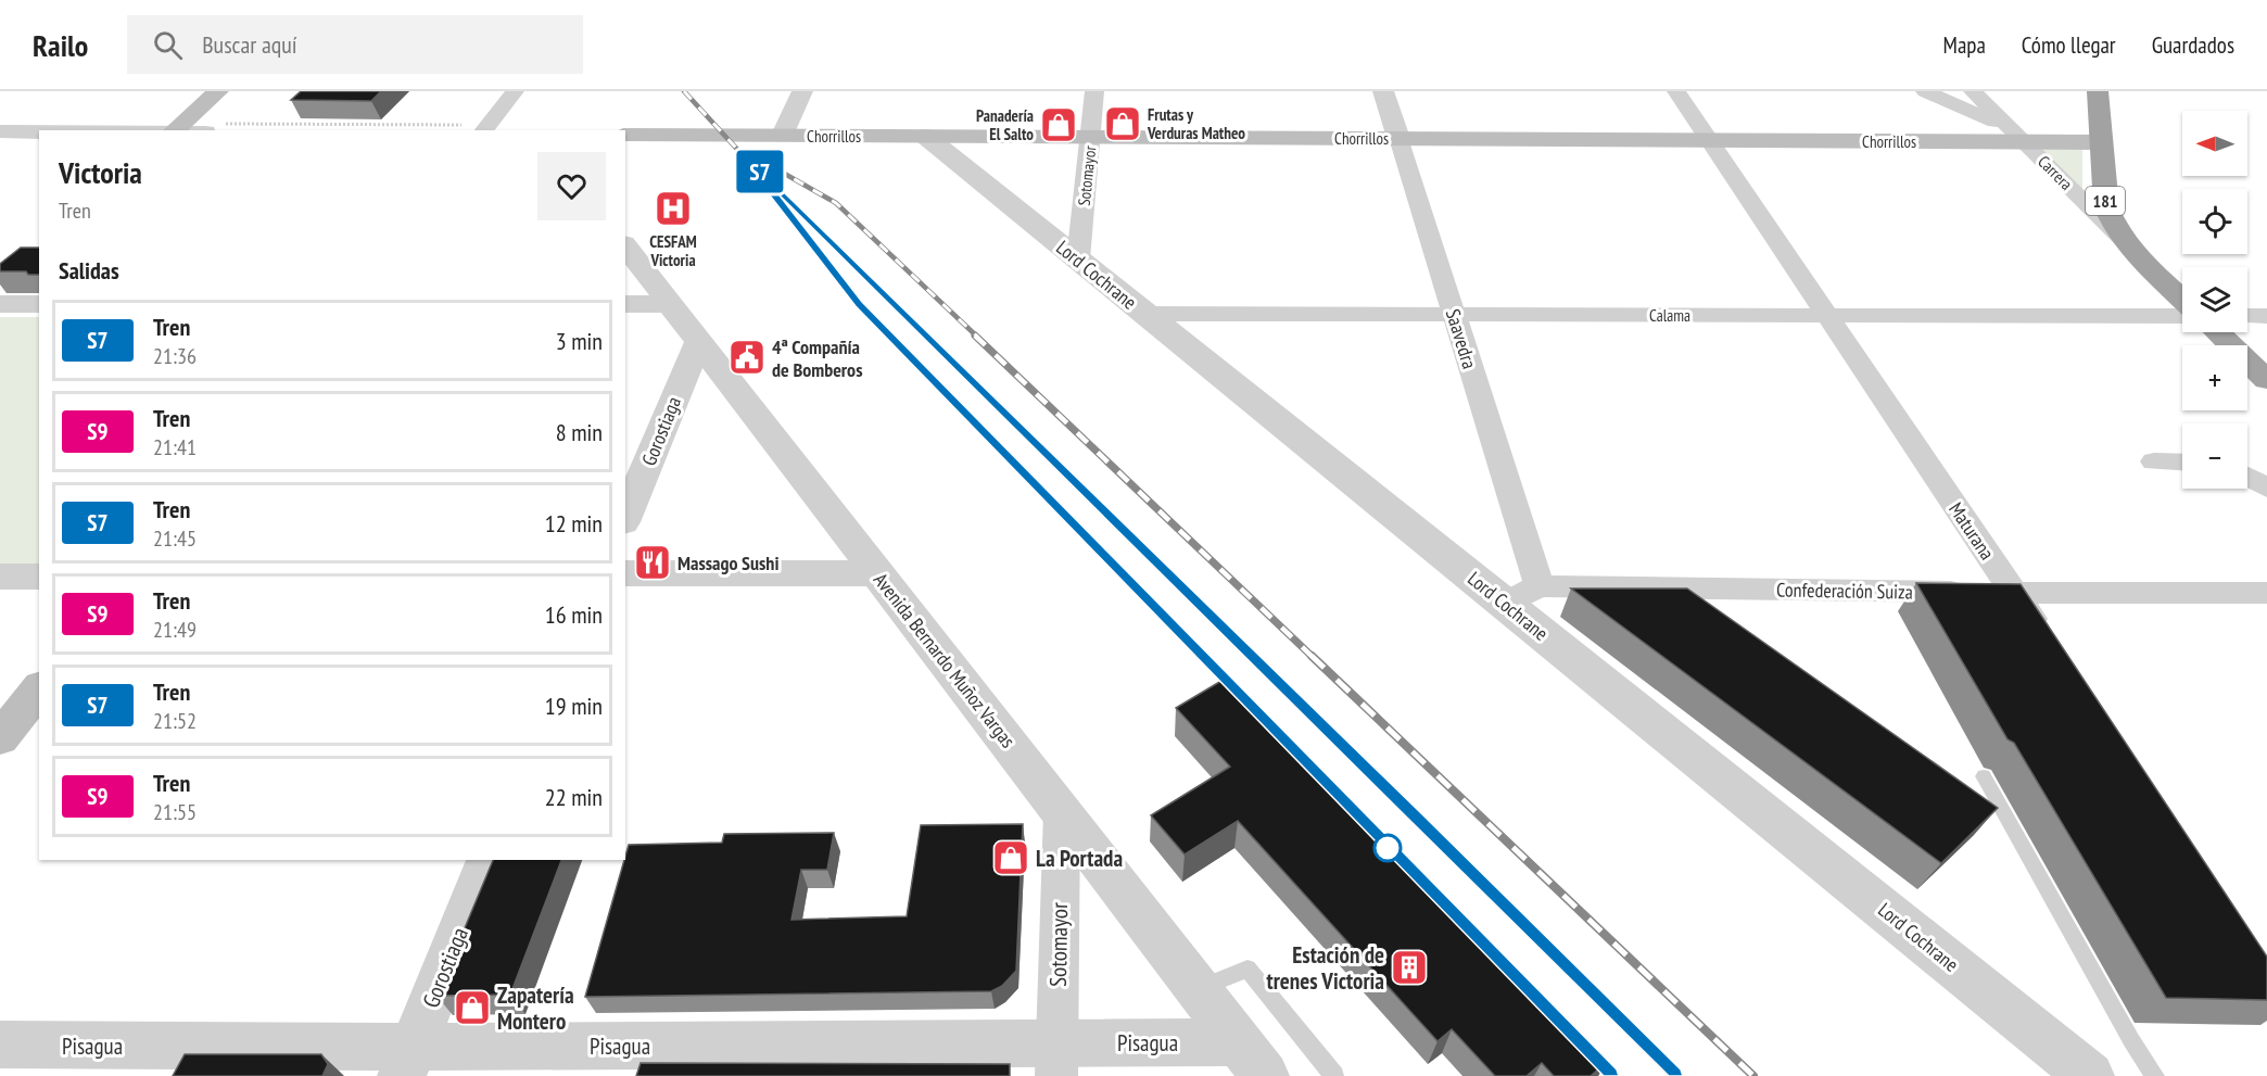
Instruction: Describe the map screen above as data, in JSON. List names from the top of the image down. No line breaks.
{"streets":{"highway":["Carrera","181"],"main road":["Chorrillos"],"street":["Sotomayor","Lord Cochrane","Calama","Saavedra","Gorostiaga","Maturana","Confederación Suiza","Avenida Bernardo Muñoz Vargas","Pisagua"]},"crossings":[["Chorrillos","Carrera"],["Chorrillos","Sotomayor"],["Chorrillos","181"],["Chorrillos","Lord Cochrane"],["Chorrillos","Saavedra"],["Chorrillos","Maturana"],["Carrera","181"],["Sotomayor","Lord Cochrane"],["Sotomayor","Avenida Bernardo Muñoz Vargas"],["Sotomayor","Pisagua"],["Lord Cochrane","Calama"],["Lord Cochrane","Confederación Suiza"],["Calama","Saavedra"],["Calama","Maturana"],["Saavedra","Confederación Suiza"],["Gorostiaga","Avenida Bernardo Muñoz Vargas"],["Gorostiaga","Pisagua"],["Maturana","Confederación Suiza"],["Avenida Bernardo Muñoz Vargas","Pisagua"]],"places":{"shop":["Frutas y Verduras Matheo","Panadería El Salto","La Portada","Zapatería Montero"],"hospital":["CESFAM Victoria"],"public building":["4ª Compañía de Bomberos"],"restaurant":["Massago Sushi"],"building":["Estación de trenes Victoria"]},"north":"left","page":{"header":"Railo","search":"Buscar aquí","nav":["Mapa","Cómo llegar","Guardados"],"on_map":"S7","map_buttons":["+","−"],"heading":[["Victoria","Tren"],"Salidas"],"list":[{"mark":"S7","name":"Tren","note":"21:36","value":"3 min"},{"mark":"S9","name":"Tren","note":"21:41","value":"8 min"},{"mark":"S7","name":"Tren","note":"21:45","value":"12 min"},{"mark":"S9","name":"Tren","note":"21:49","value":"16 min"},{"mark":"S7","name":"Tren","note":"21:52","value":"19 min"},{"mark":"S9","name":"Tren","note":"21:55","value":"22 min"}]}}
